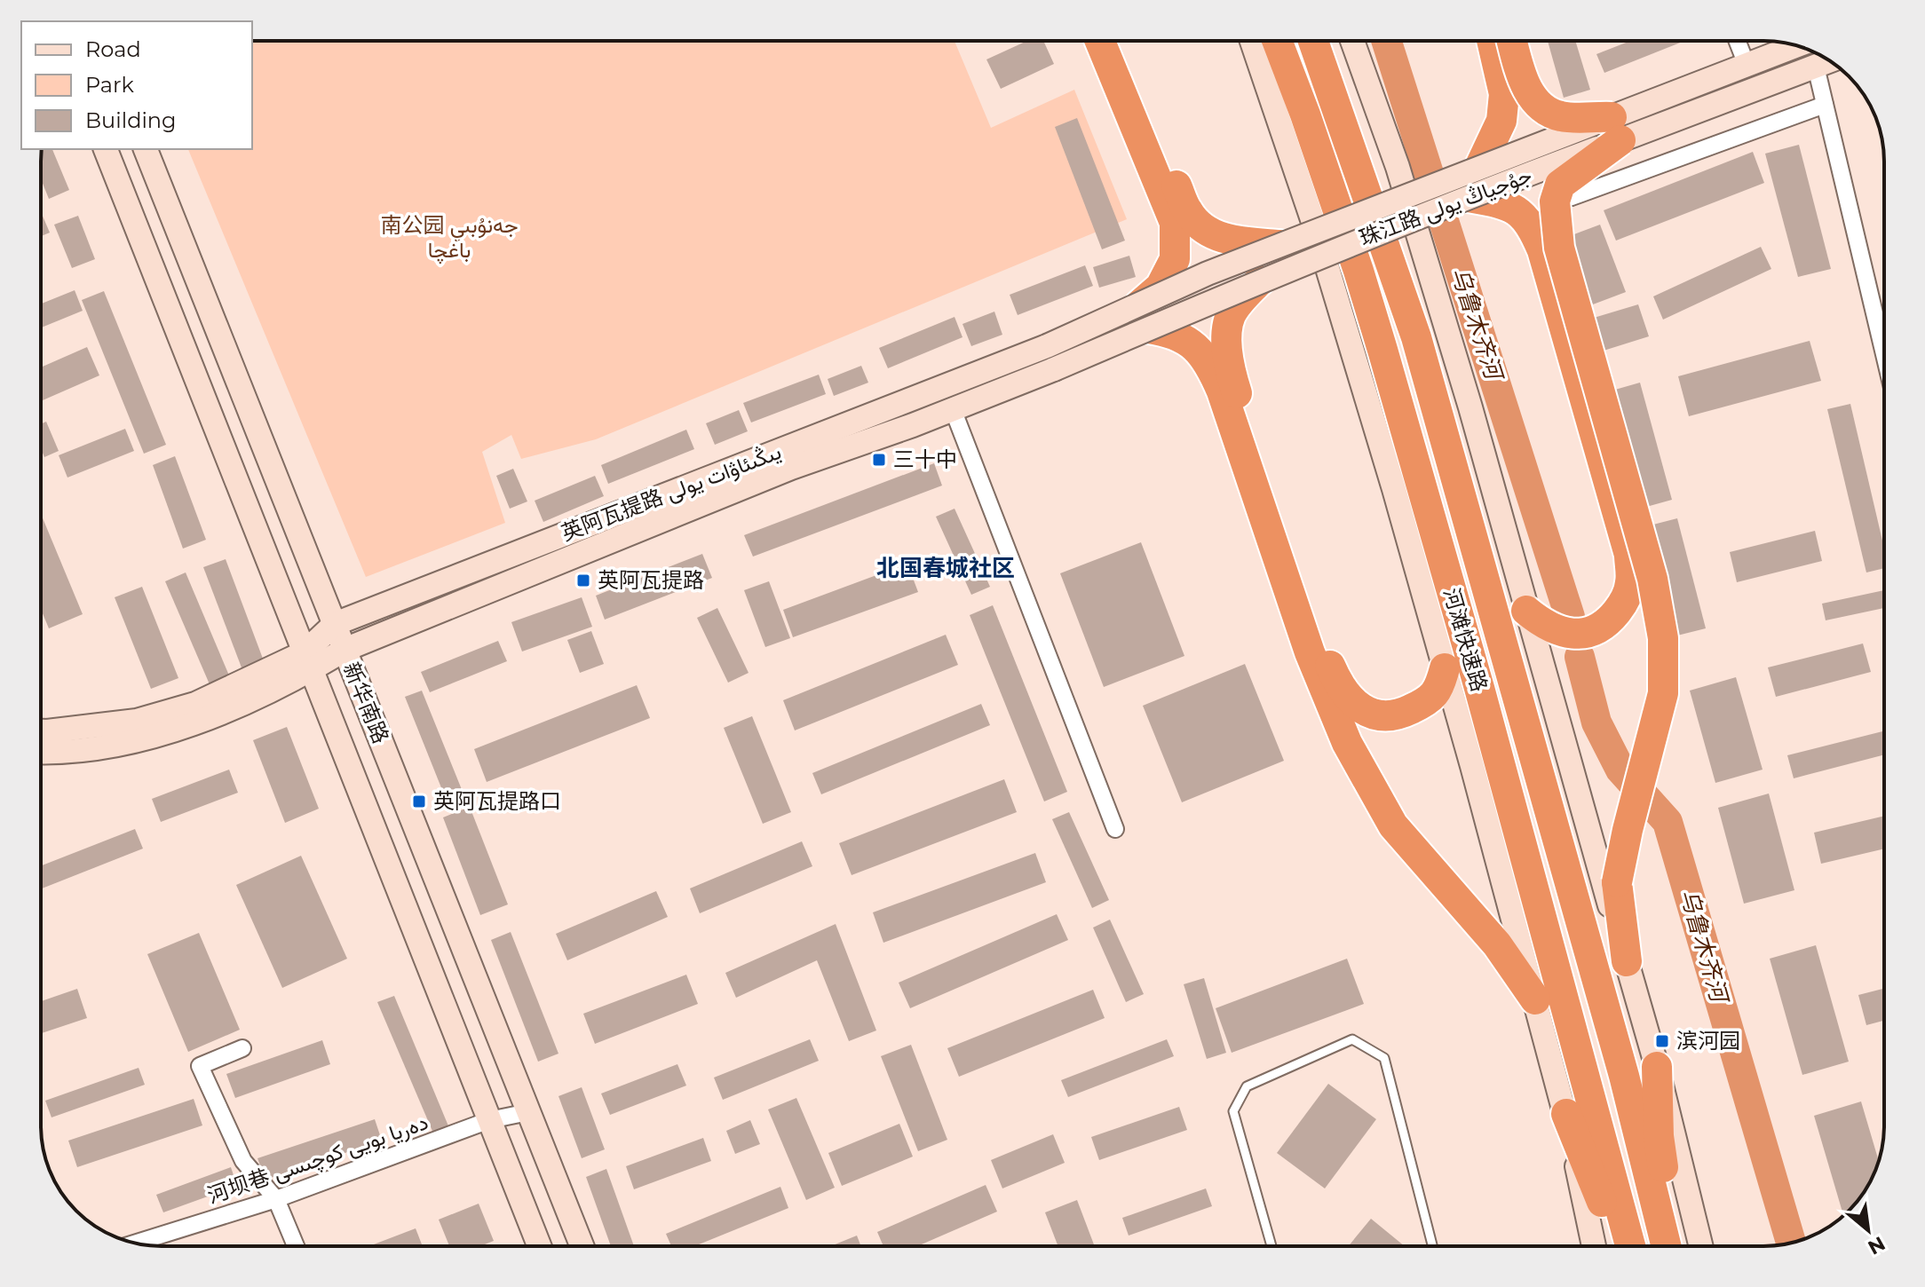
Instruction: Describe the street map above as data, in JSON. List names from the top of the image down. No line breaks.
{"streets":{"highway":["河滩快速路"],"street":["珠江路 جۇجياڭ يولى","英阿瓦提路 يىڭىئاۋات يولى","新华南路","河坝巷 دەريا بويى كوچىسى"]},"crossings":[["珠江路 جۇجياڭ يولى","英阿瓦提路 يىڭىئاۋات يولى"],["英阿瓦提路 يىڭىئاۋات يولى","新华南路"],["新华南路","河坝巷 دەريا بويى كوچىسى"]],"districts":["北国春城社区"],"water":["乌鲁木齐河"],"parks":["南公园 جەنۇبىي باغچا"],"places":{"transit":["三十中","英阿瓦提路","英阿瓦提路口","滨河园"]},"legend":["Road","Park","Building"],"north":"bottom right"}
